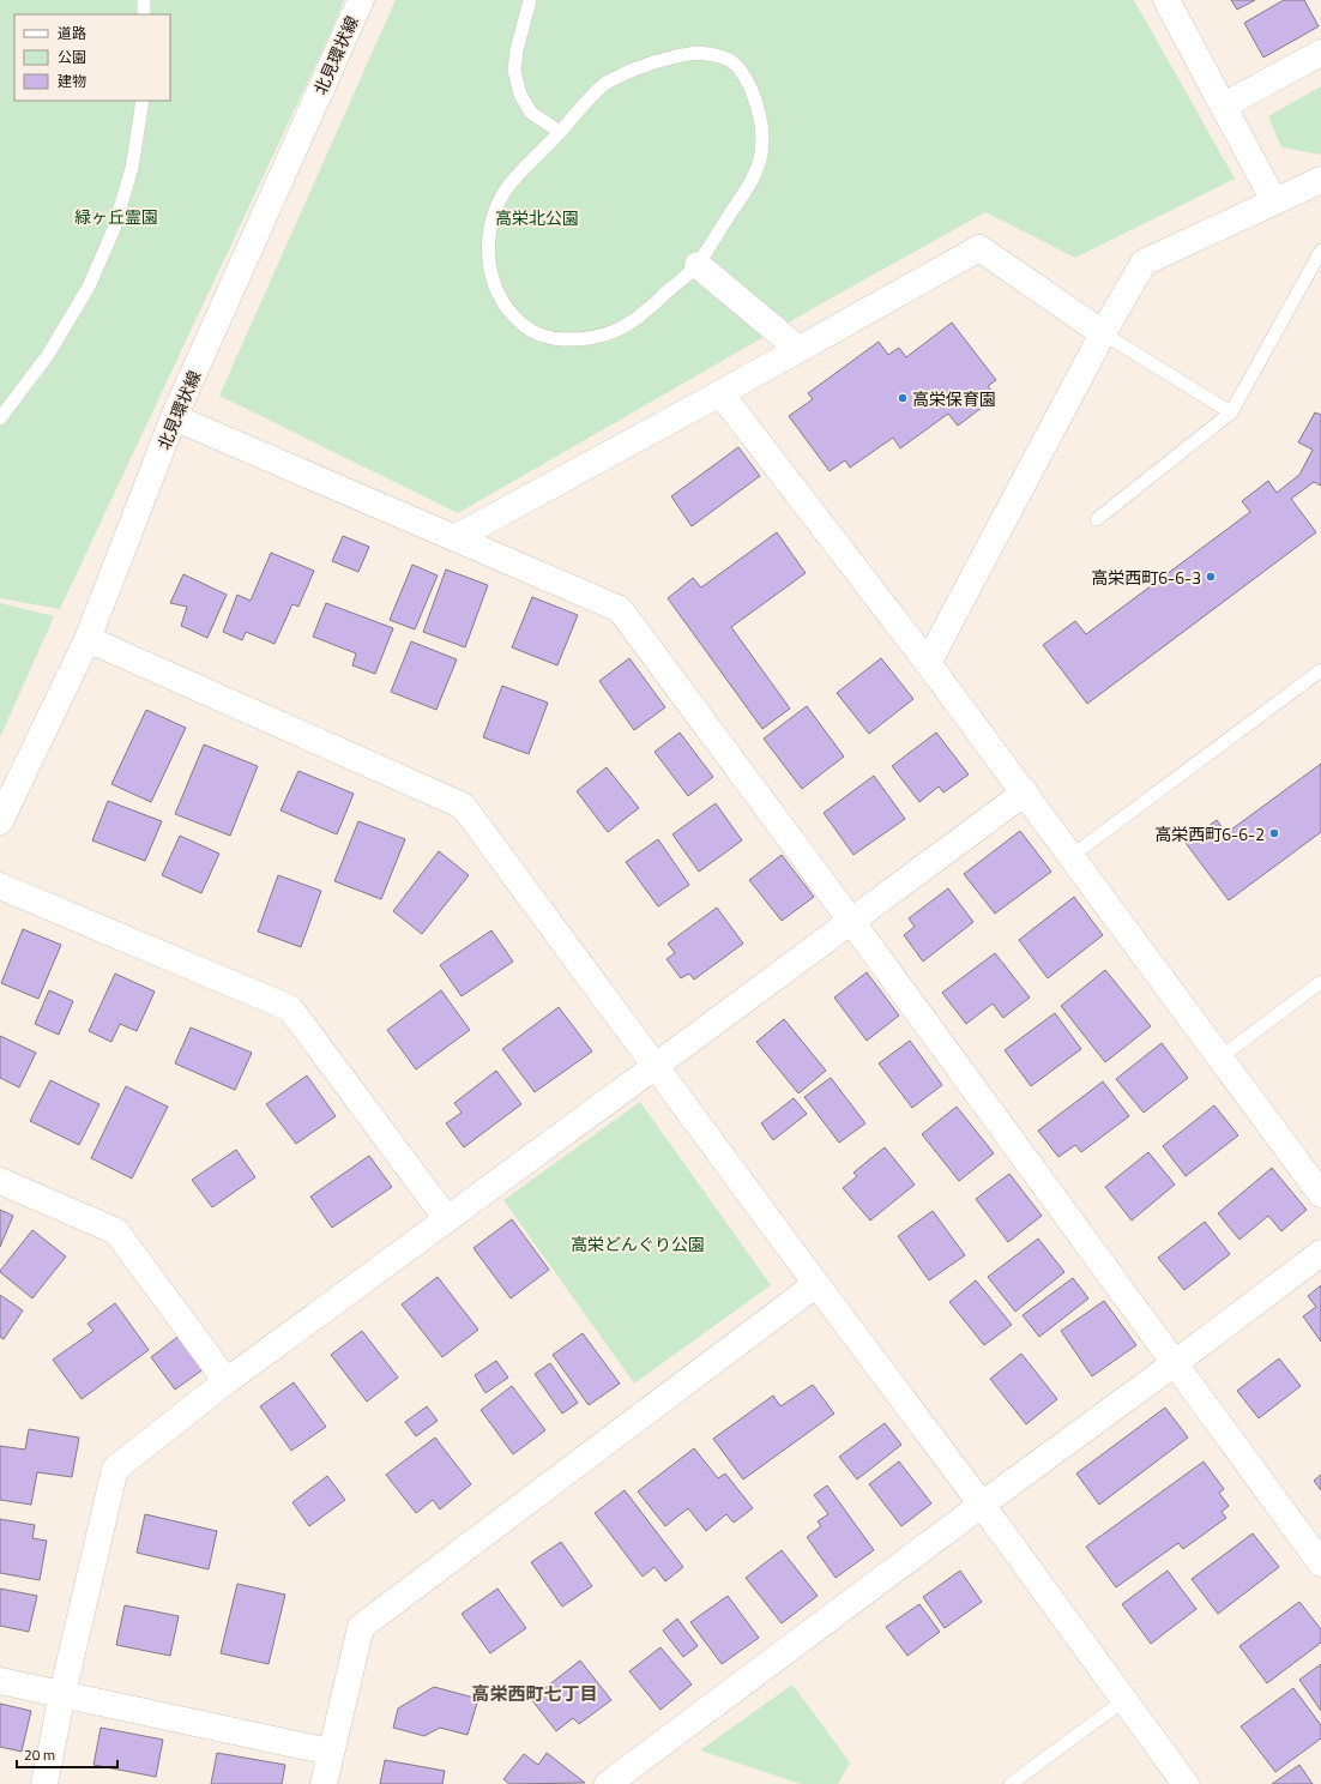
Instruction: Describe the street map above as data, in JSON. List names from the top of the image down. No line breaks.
{"streets":{"street":["北見環状線"]},"districts":["高栄西町七丁目"],"parks":["緑ヶ丘霊園","高栄北公園","高栄どんぐり公園"],"places":["高栄保育園","高栄西町6-6-3","高栄西町6-6-2"],"legend":["道路","公園","建物"],"scale_bar":"20 m"}
